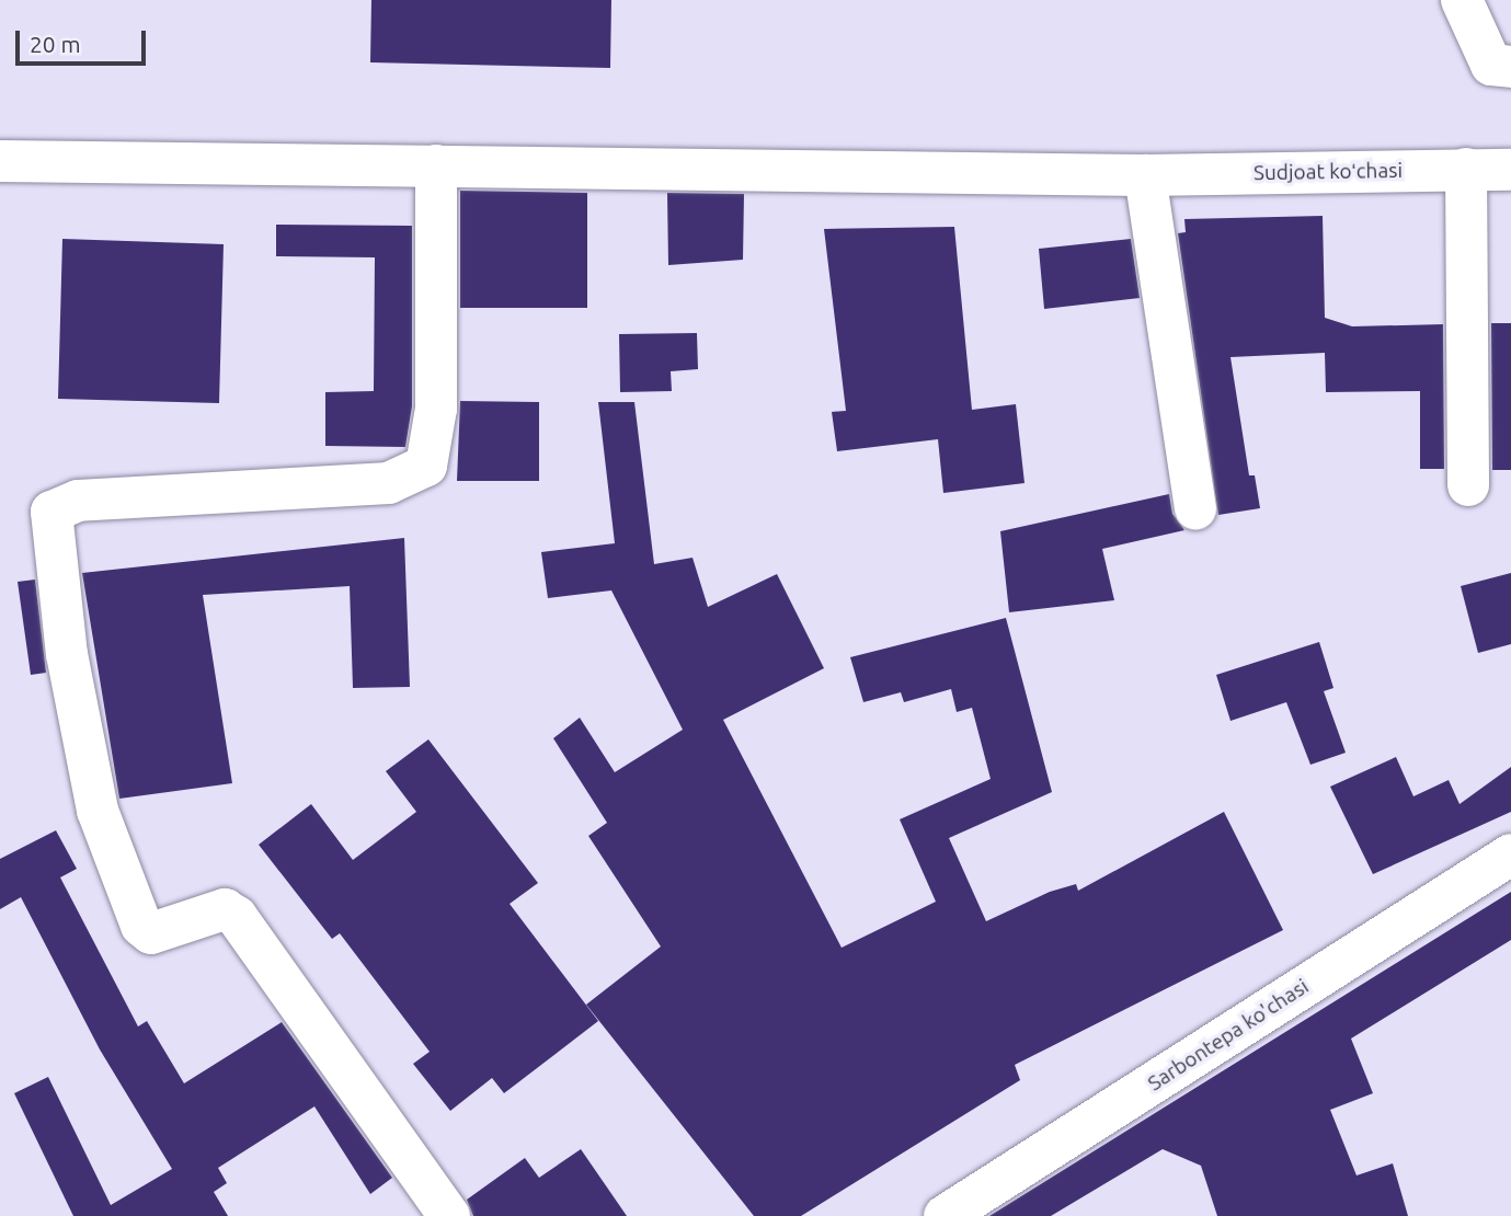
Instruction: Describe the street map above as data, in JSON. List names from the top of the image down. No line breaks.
{"streets":{"street":["Sudjoat koʻchasi","Sarbontepa ko'chasi"]},"scale_bar":"20 m"}
